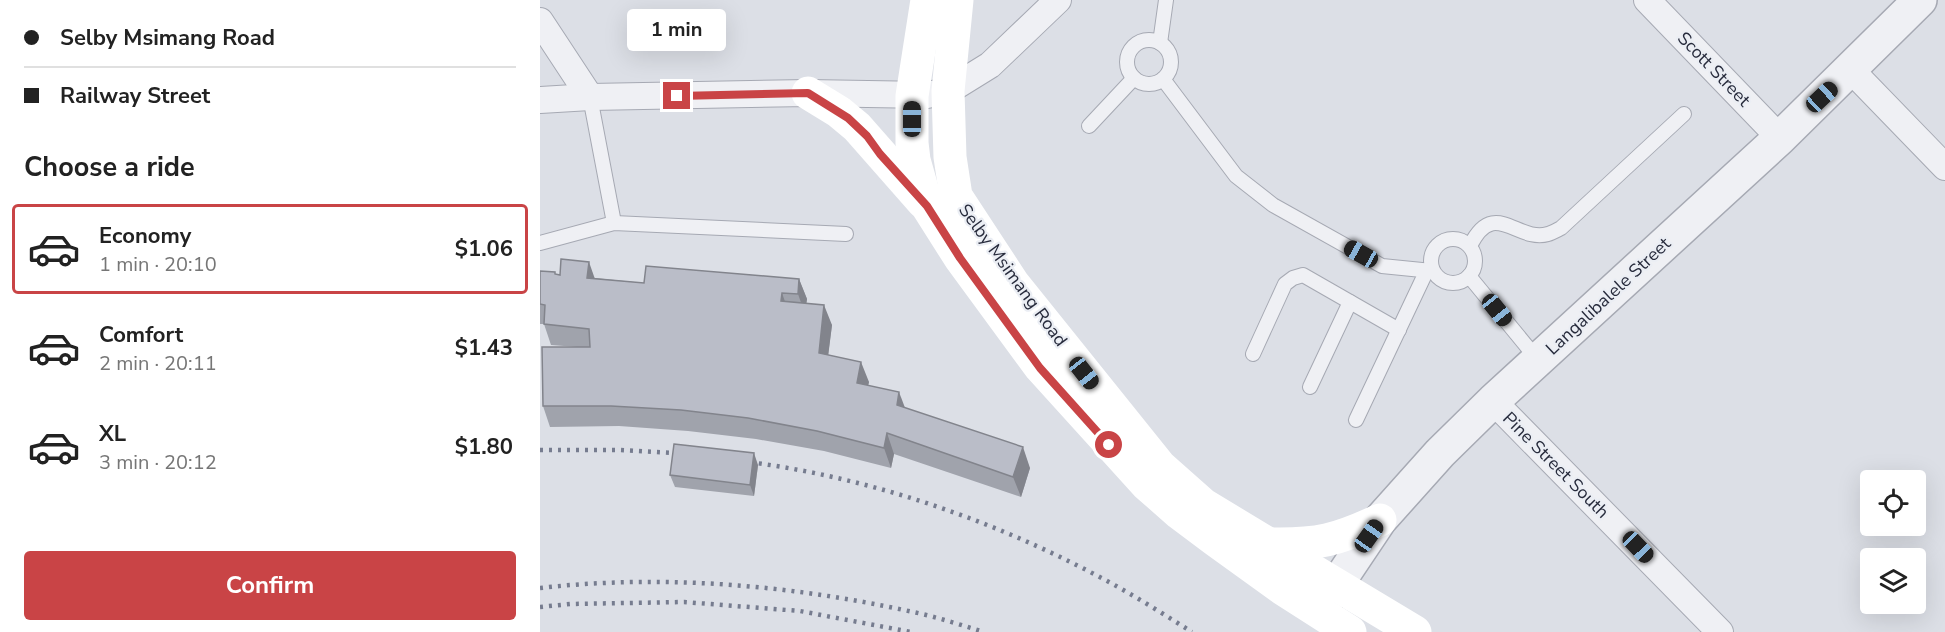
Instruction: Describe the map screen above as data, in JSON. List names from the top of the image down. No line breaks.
{"streets":{"main road":["Selby Msimang Road"],"street":["Scott Street","Langalibalele Street","Pine Street South"]},"crossings":[["Scott Street","Langalibalele Street"],["Selby Msimang Road","Langalibalele Street"],["Langalibalele Street","Pine Street South"]],"page":{"banner":["Selby Msimang Road","Railway Street"],"bubble":"1 min","heading":"Choose a ride","list":[{"name":"Economy","note":"1 min · 20:10","value":"$1.06"},{"name":"Comfort","note":"2 min · 20:11","value":"$1.43"},{"name":"XL","note":"3 min · 20:12","value":"$1.80"}],"buttons":"Confirm"}}
